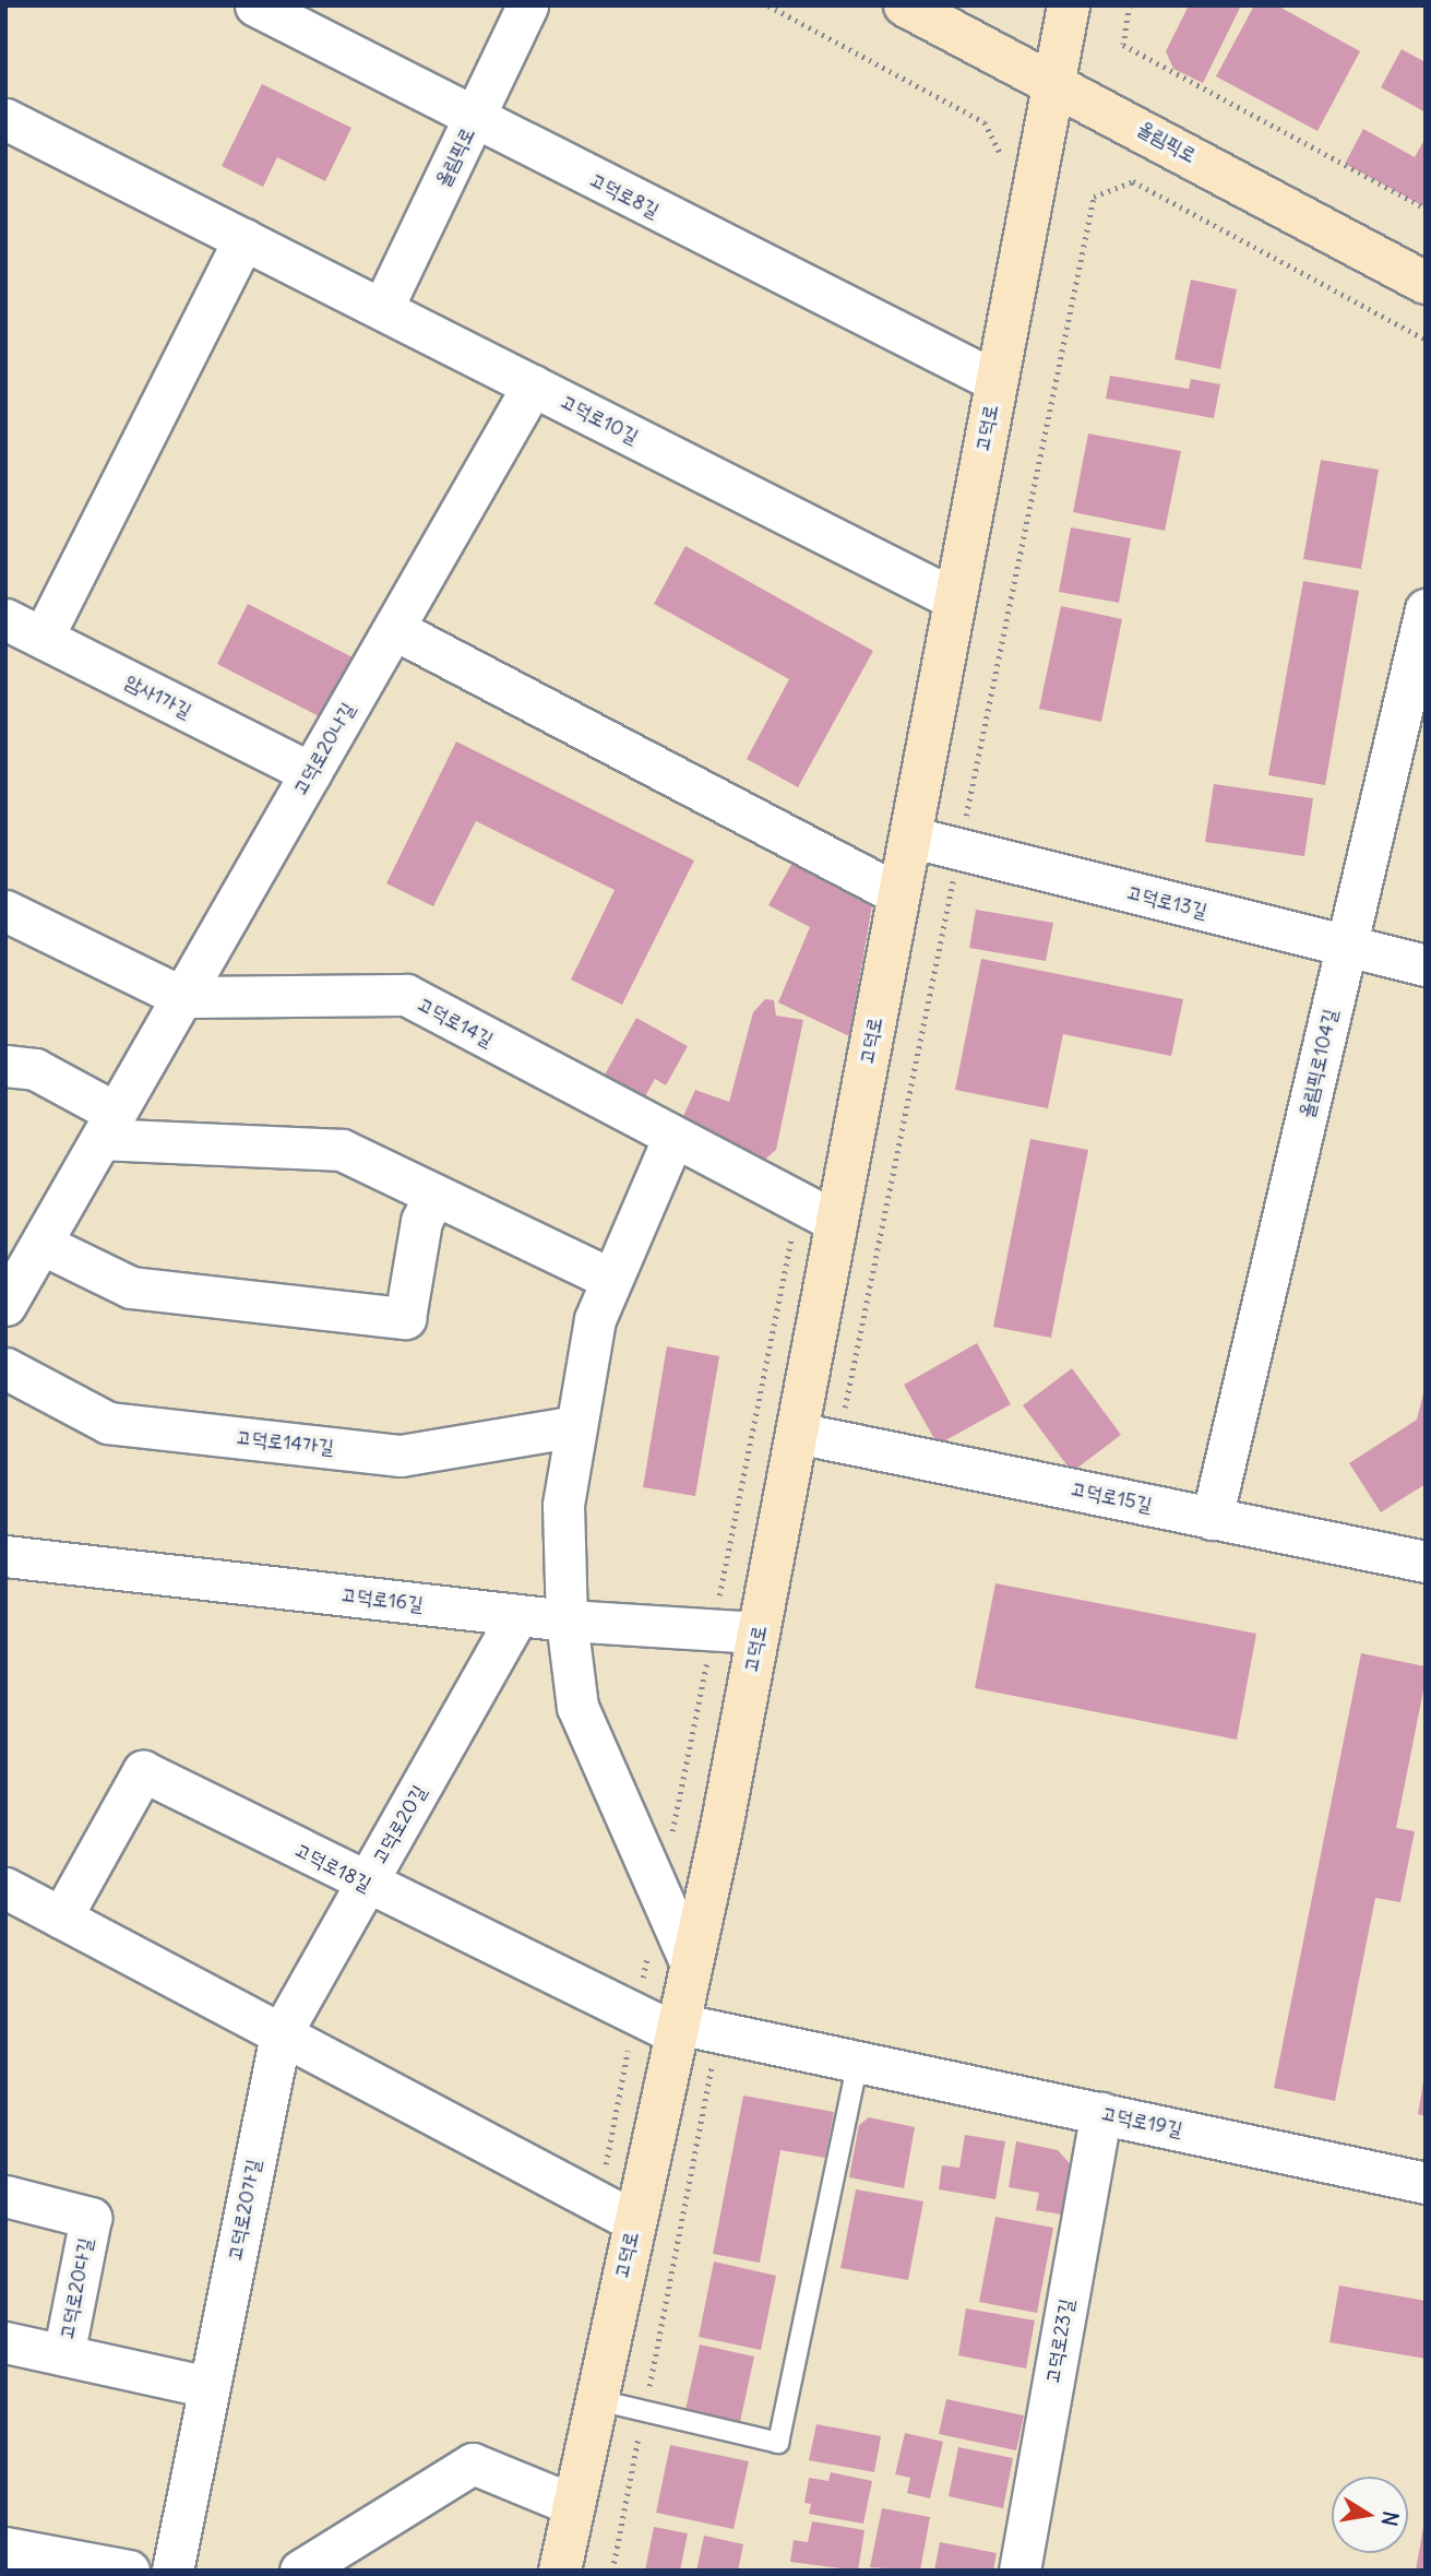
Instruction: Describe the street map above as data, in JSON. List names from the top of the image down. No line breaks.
{"streets":{"main road":["올림픽로","고덕로"],"street":["고덕로8길","고덕로10길","암사1가길","고덕로20나길","고덕로13길","고덕로14길","올림픽로104길","고덕로14가길","고덕로15길","고덕로16길","고덕로20길","고덕로18길","고덕로19길","고덕로20가길","고덕로20다길","고덕로23길"]},"crossings":[["올림픽로","고덕로8길"],["올림픽로","고덕로10길"],["올림픽로","고덕로"],["고덕로8길","고덕로"],["고덕로10길","고덕로"],["고덕로10길","고덕로20나길"],["고덕로","고덕로13길"],["고덕로","고덕로14길"],["고덕로","고덕로15길"],["고덕로","고덕로16길"],["고덕로","고덕로18길"],["고덕로","고덕로19길"],["암사1가길","고덕로20나길"],["고덕로20나길","고덕로14길"],["고덕로13길","올림픽로104길"],["올림픽로104길","고덕로15길"],["고덕로16길","고덕로20길"],["고덕로20길","고덕로18길"],["고덕로20길","고덕로20가길"],["고덕로18길","고덕로19길"],["고덕로19길","고덕로23길"]],"north":"right"}
